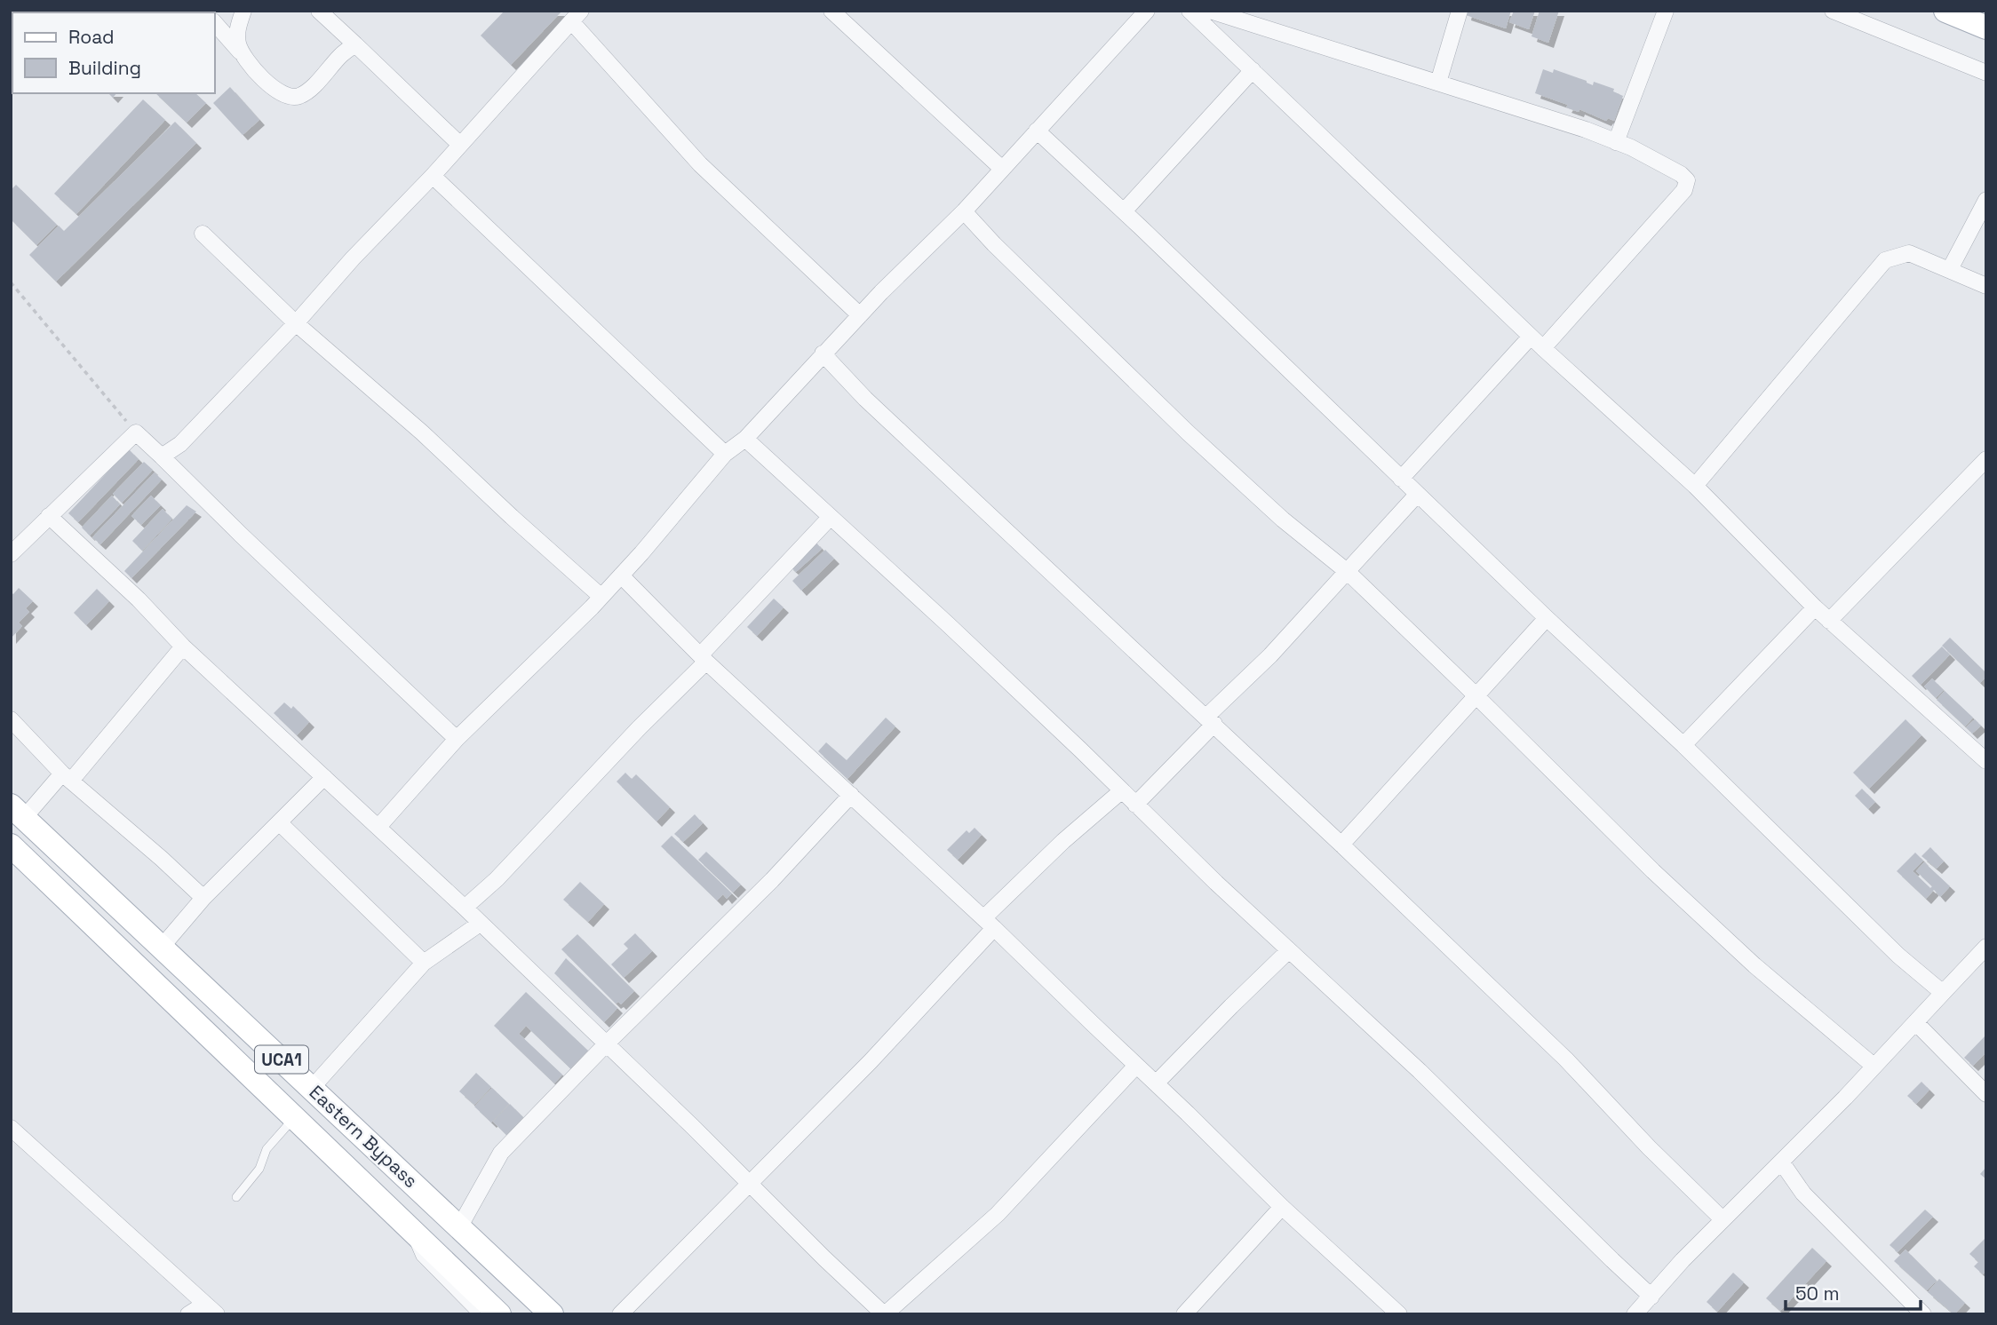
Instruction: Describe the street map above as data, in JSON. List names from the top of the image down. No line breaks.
{"streets":{"main road":["UCA1","Eastern Bypass"]},"legend":["Road","Building"],"scale_bar":"50 m"}
